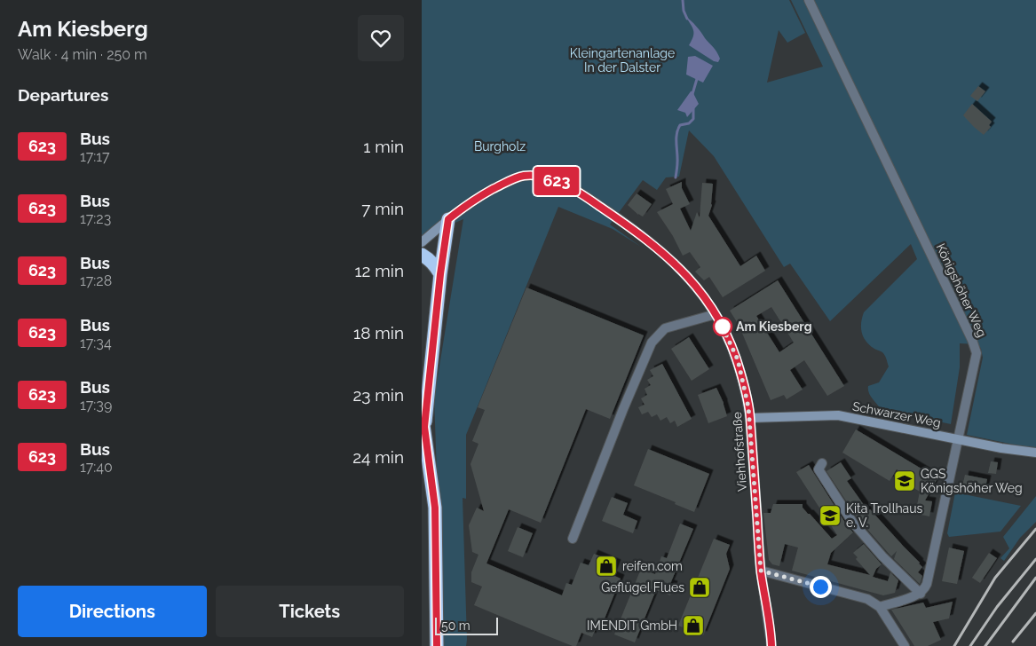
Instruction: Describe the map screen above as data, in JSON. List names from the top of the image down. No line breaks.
{"streets":{"street":["Königshöher Weg","Schwarzer Weg","Viehhofstraße"]},"crossings":[["Königshöher Weg","Schwarzer Weg"],["Schwarzer Weg","Viehhofstraße"]],"parks":["Kleingartenanlage In der Dalster","Burgholz"],"places":{"other":["Am Kiesberg"],"school or university":["GGS Königshöher Weg","Kita Trollhaus e. V."],"shop":["reifen.com","Geflügel Flues","IMENDIT GmbH"]},"lines":["bus line 623"],"scale_bar":"50 m","page":{"heading":[["Am Kiesberg","Walk · 4 min · 250 m"],"Departures"],"on_map":"623","list":[{"mark":"623","name":"Bus","note":"17:17","value":"1 min"},{"mark":"623","name":"Bus","note":"17:23","value":"7 min"},{"mark":"623","name":"Bus","note":"17:28","value":"12 min"},{"mark":"623","name":"Bus","note":"17:34","value":"18 min"},{"mark":"623","name":"Bus","note":"17:39","value":"23 min"},{"mark":"623","name":"Bus","note":"17:40","value":"24 min"}],"buttons":["Directions","Tickets"],"scale":"50 m"}}
